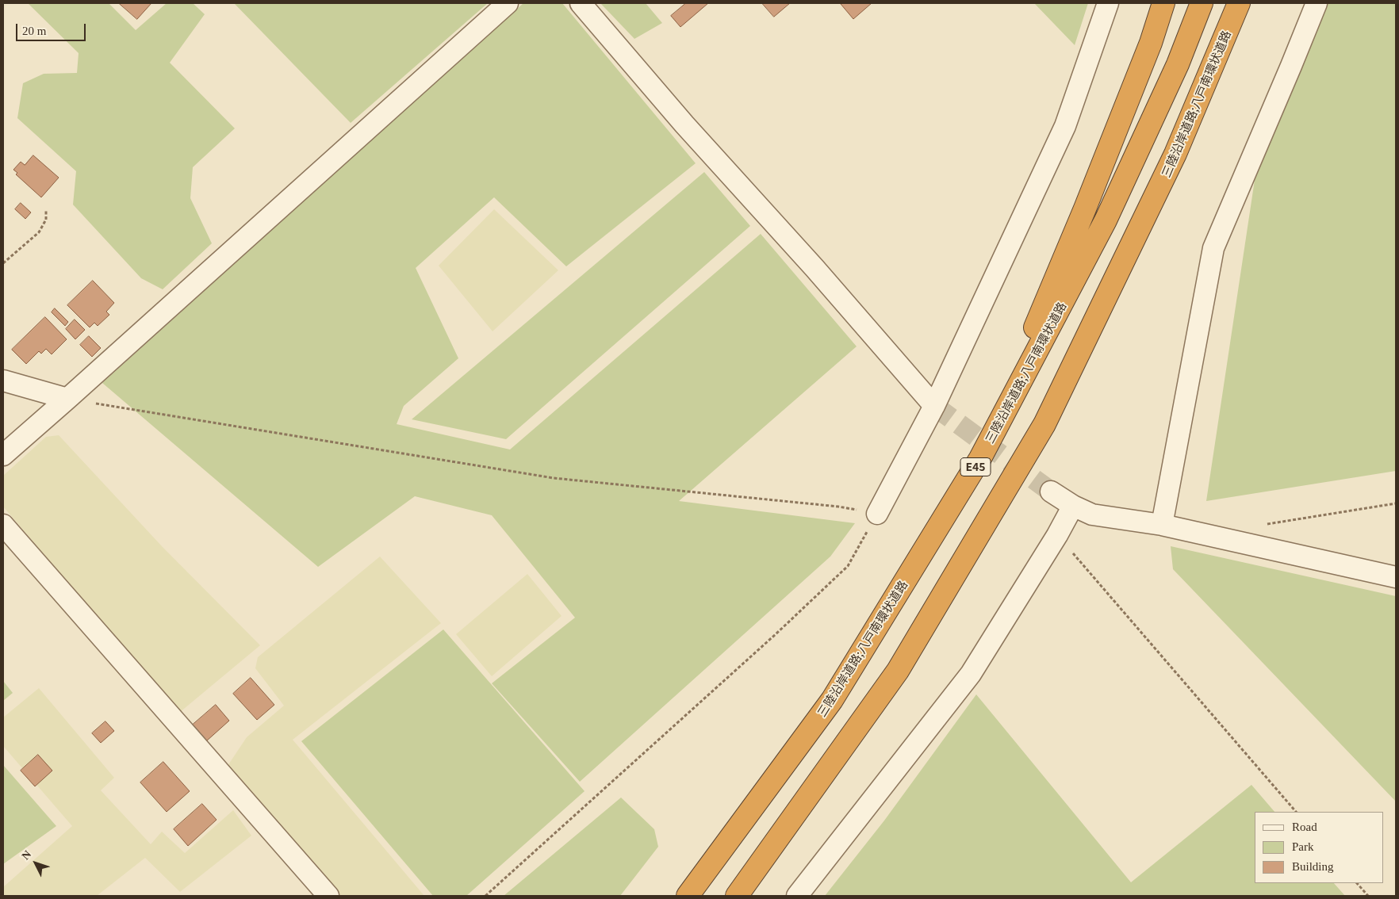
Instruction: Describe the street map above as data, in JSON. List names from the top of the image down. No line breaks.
{"streets":{"highway":["三陸沿岸道路;八戸南環状道路","E45"]},"legend":["Road","Park","Building"],"scale_bar":"20 m","north":"top left"}
